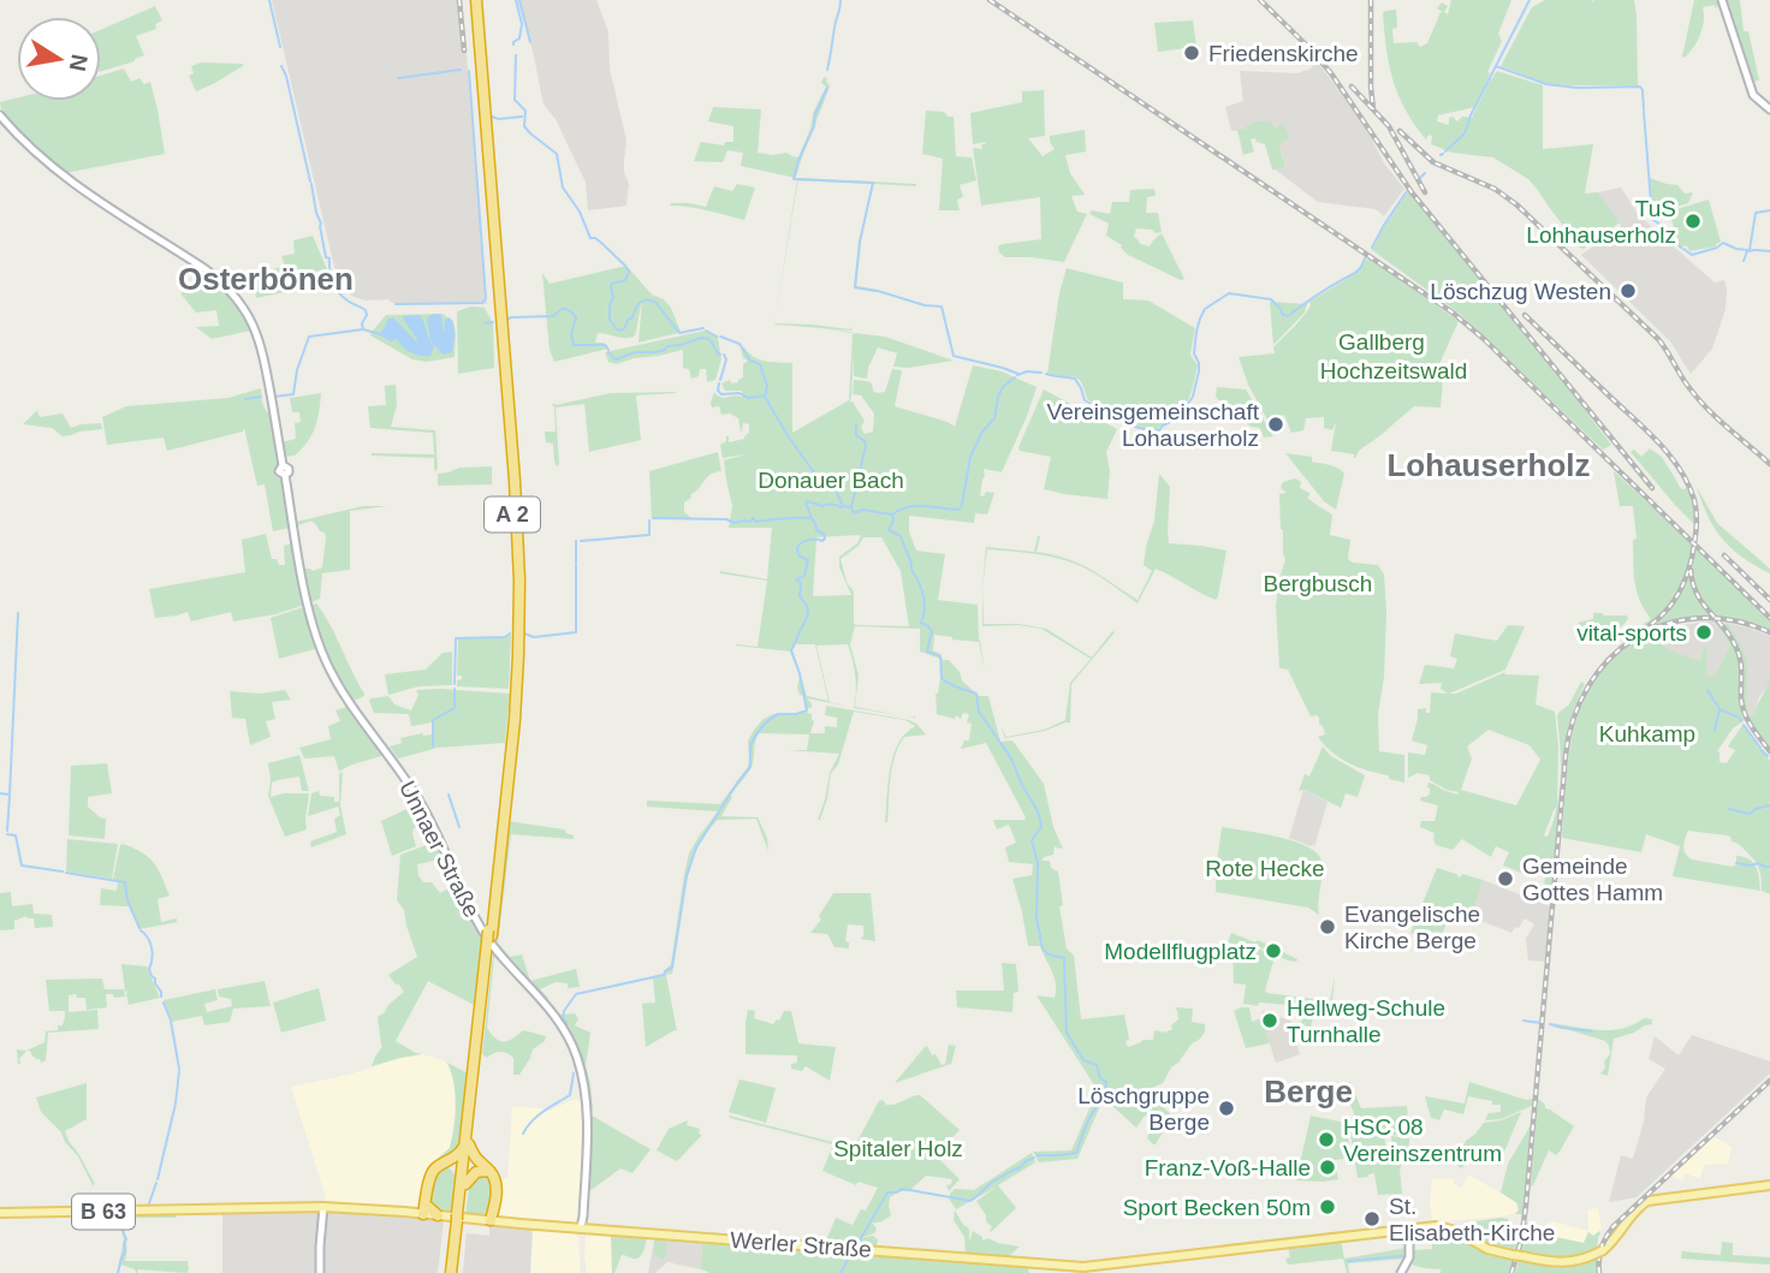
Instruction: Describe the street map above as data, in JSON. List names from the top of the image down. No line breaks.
{"streets":{"highway":["A 2"],"main road":["Unnaer Straße","B 63","Werler Straße"]},"crossings":[["Unnaer Straße","Werler Straße"]],"districts":["Osterbönen","Lohauserholz","Berge"],"parks":["Gallberg","Hochzeitswald","Donauer Bach","Bergbusch","Kuhkamp","Rote Hecke","Spitaler Holz"],"places":["Friedenskirche","TuS Lohhauserholz","Löschzug Westen","Vereinsgemeinschaft Lohauserholz","vital-sports","Gemeinde Gottes Hamm","Evangelische Kirche Berge","Modellflugplatz","Hellweg-Schule Turnhalle","Löschgruppe Berge","HSC 08 Vereinszentrum","Franz-Voß-Halle","Sport Becken 50m","St. Elisabeth-Kirche"],"north":"right"}
